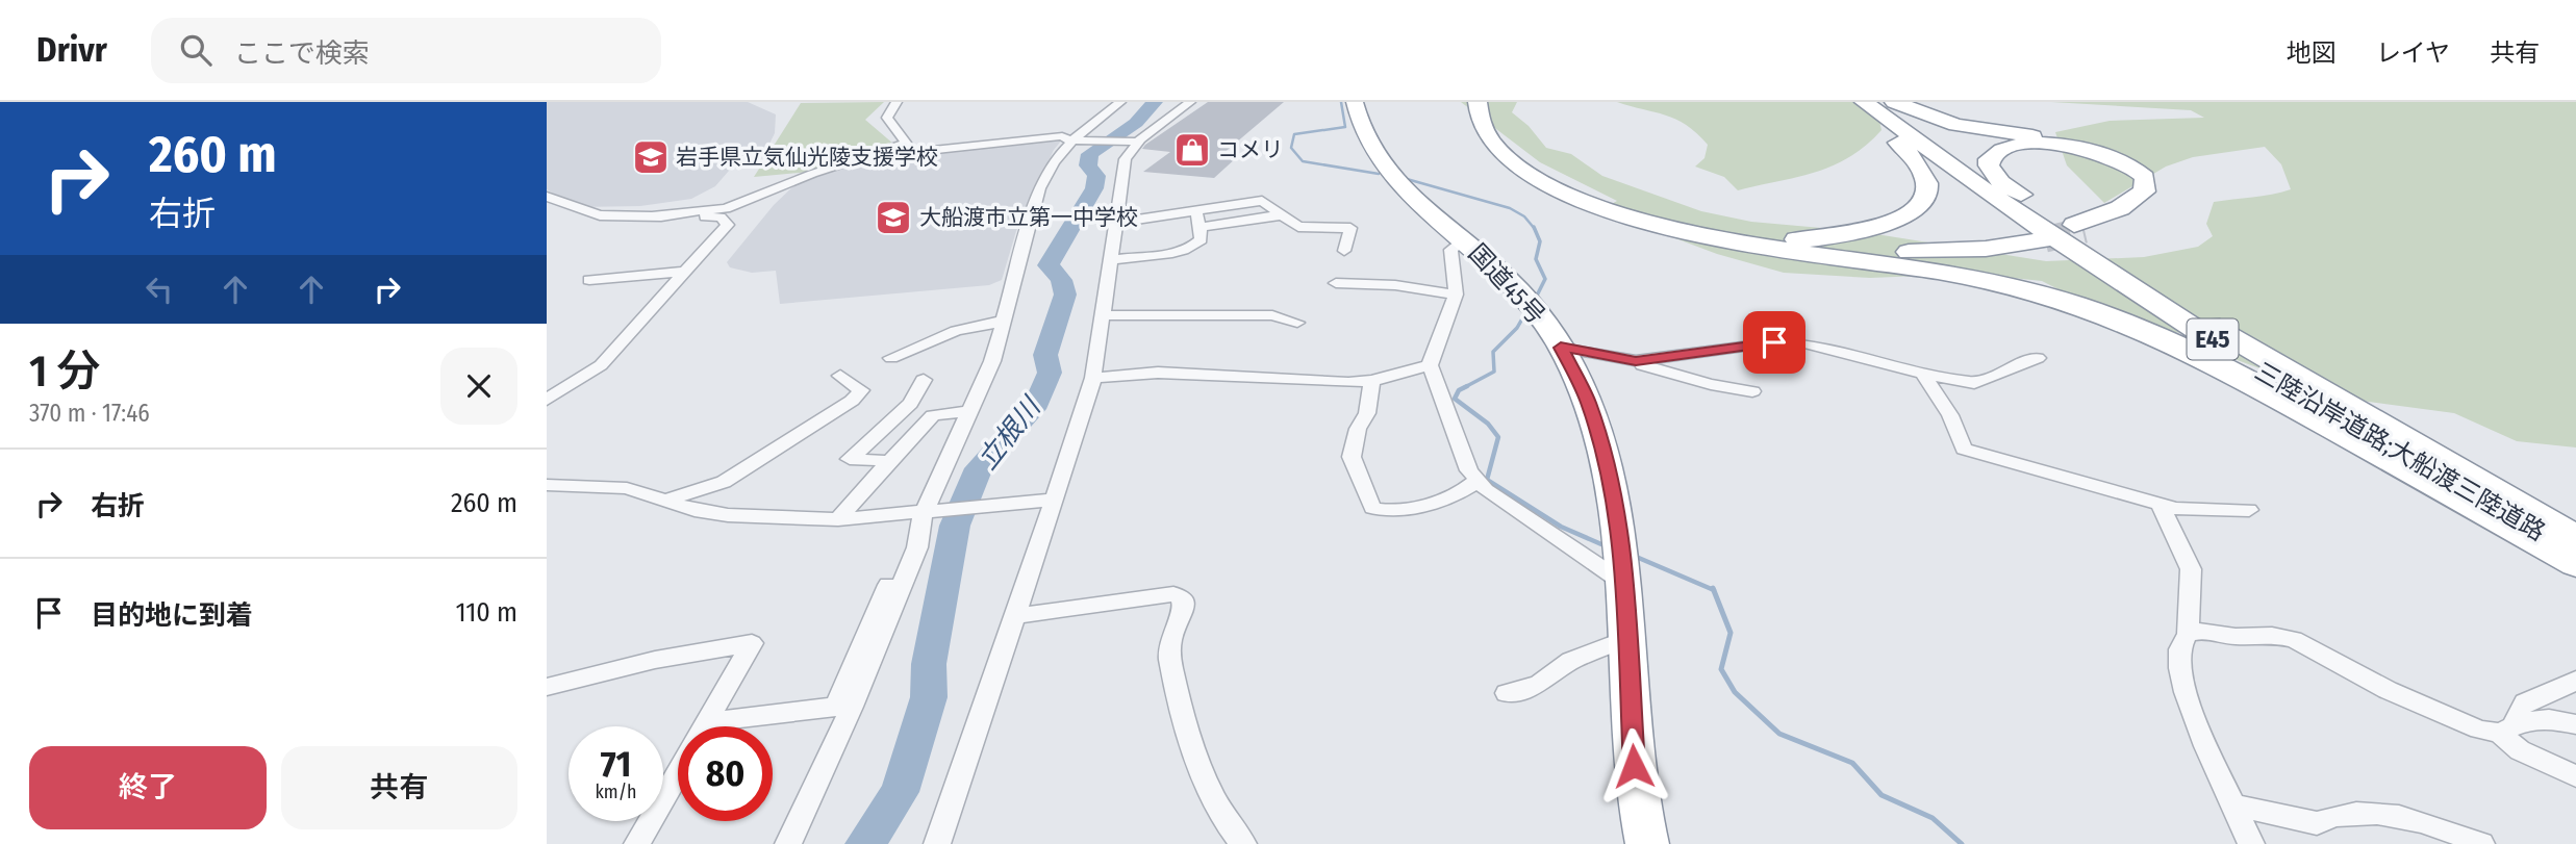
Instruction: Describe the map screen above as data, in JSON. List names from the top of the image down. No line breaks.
{"streets":{"highway":["国道45号","E45","三陸沿岸道路;大船渡三陸道路"]},"water":["立根川"],"places":{"shop":["コメリ"],"school or university":["岩手県立気仙光陵支援学校","大船渡市立第一中学校"]},"page":{"header":"Drivr","search":"ここで検索","nav":["地図","レイヤ","共有"],"turn":["260 m","右折"],"heading":["1 分","370 m · 17:46"],"list":[{"name":"右折","value":"260 m"},{"name":"目的地に到着","value":"110 m"}],"speed":"71 km/h","limit":"80","buttons":["終了","共有"]}}
